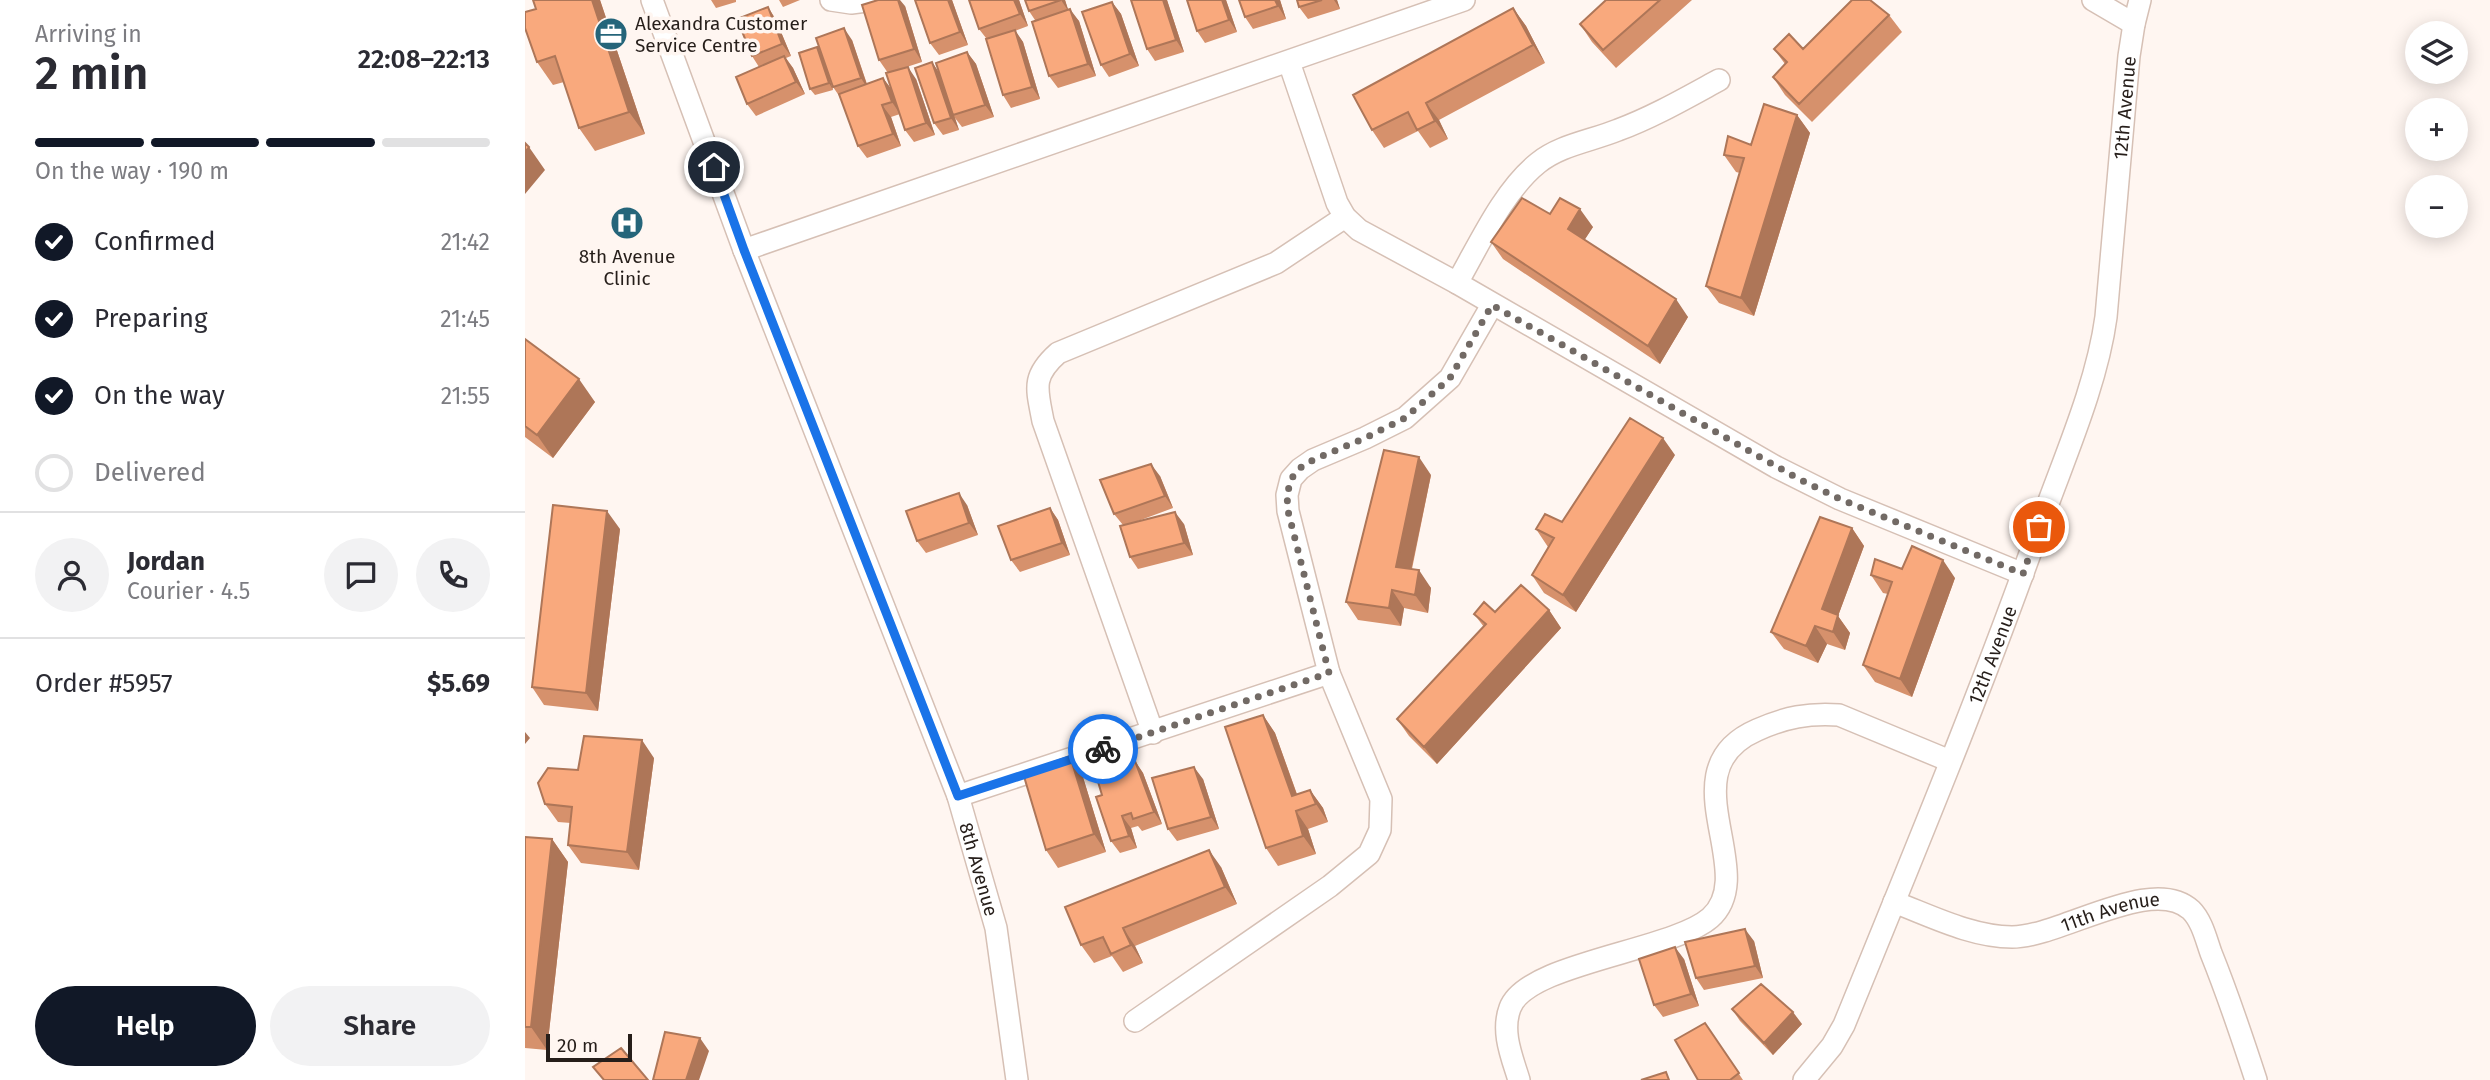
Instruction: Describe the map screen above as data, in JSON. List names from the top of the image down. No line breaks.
{"streets":{"street":["12th Avenue","8th Avenue","11th Avenue"]},"crossings":[["12th Avenue","11th Avenue"]],"places":{"office":["Alexandra Customer Service Centre"],"hospital":["8th Avenue Clinic"]},"scale_bar":"20 m","page":{"heading":["2 min","Arriving in","22:08–22:13"],"panel":["Jordan","Courier · 4.5","Order #5957","$5.69"],"map_buttons":["+","−"],"bar":"On the way · 190 m","list":[["Confirmed","21:42"],["Preparing","21:45"],["On the way","21:55"],"Delivered"],"buttons":["Help","Share"],"scale":"20 m"}}
